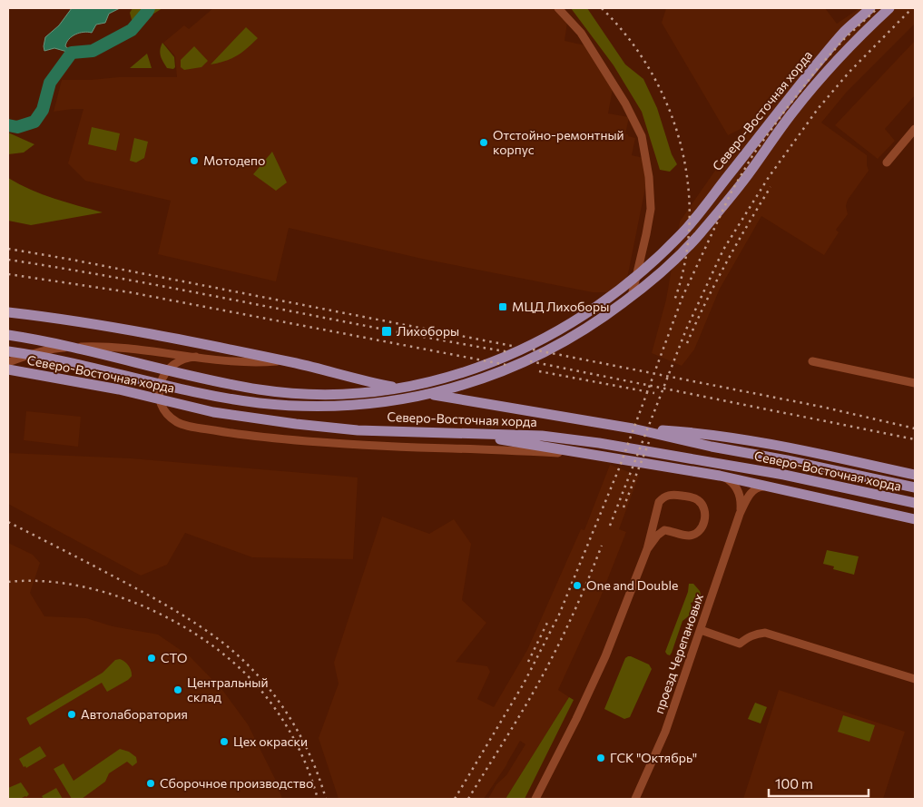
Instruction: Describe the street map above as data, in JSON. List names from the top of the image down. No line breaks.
{"streets":{"main road":["Северо-Восточная хорда"],"street":["проезд Черепановых"]},"places":{"other":["Отстойно-ремонтный корпус","Мотодепо","One and Double","СТО","Центральный склад","Автолаборатория","Цех окраски","ГСК \"Октябрь\"","Сборочное производство"],"transit":["МЦД Лихоборы","Лихоборы"]},"scale_bar":"100 m"}
